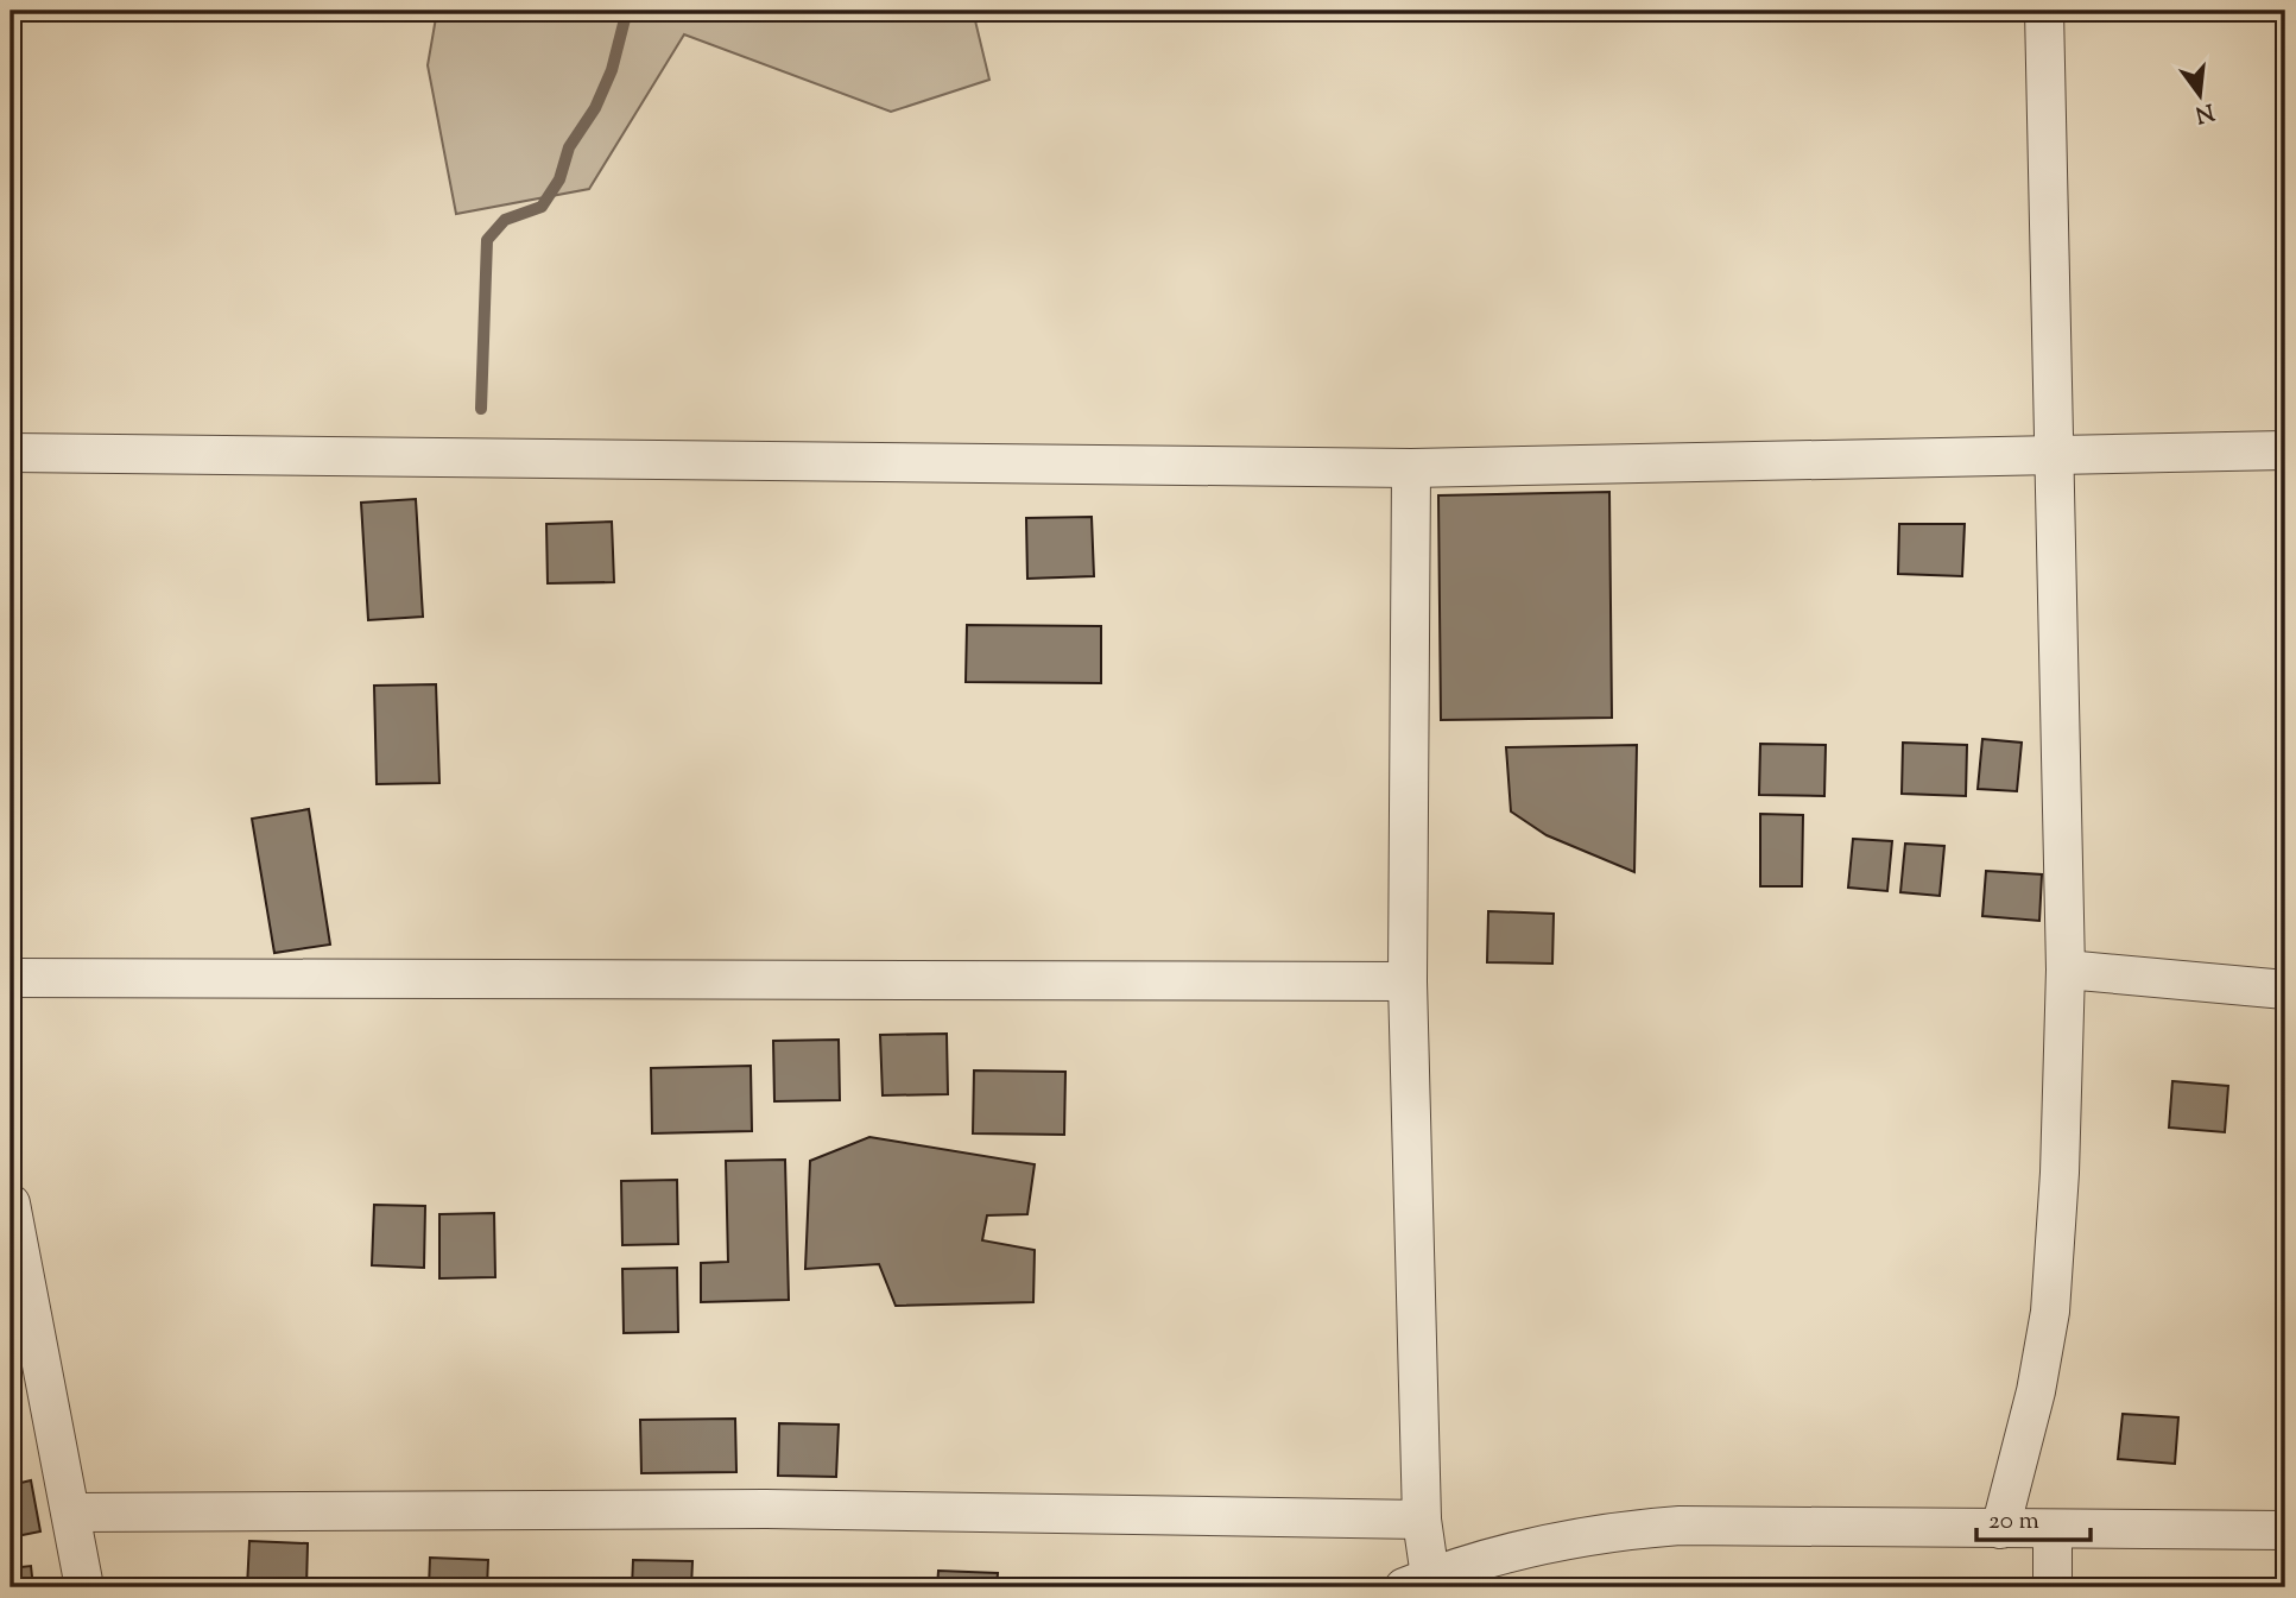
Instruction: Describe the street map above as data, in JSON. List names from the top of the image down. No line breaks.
{"scale_bar":"20 m","north":"bottom"}
